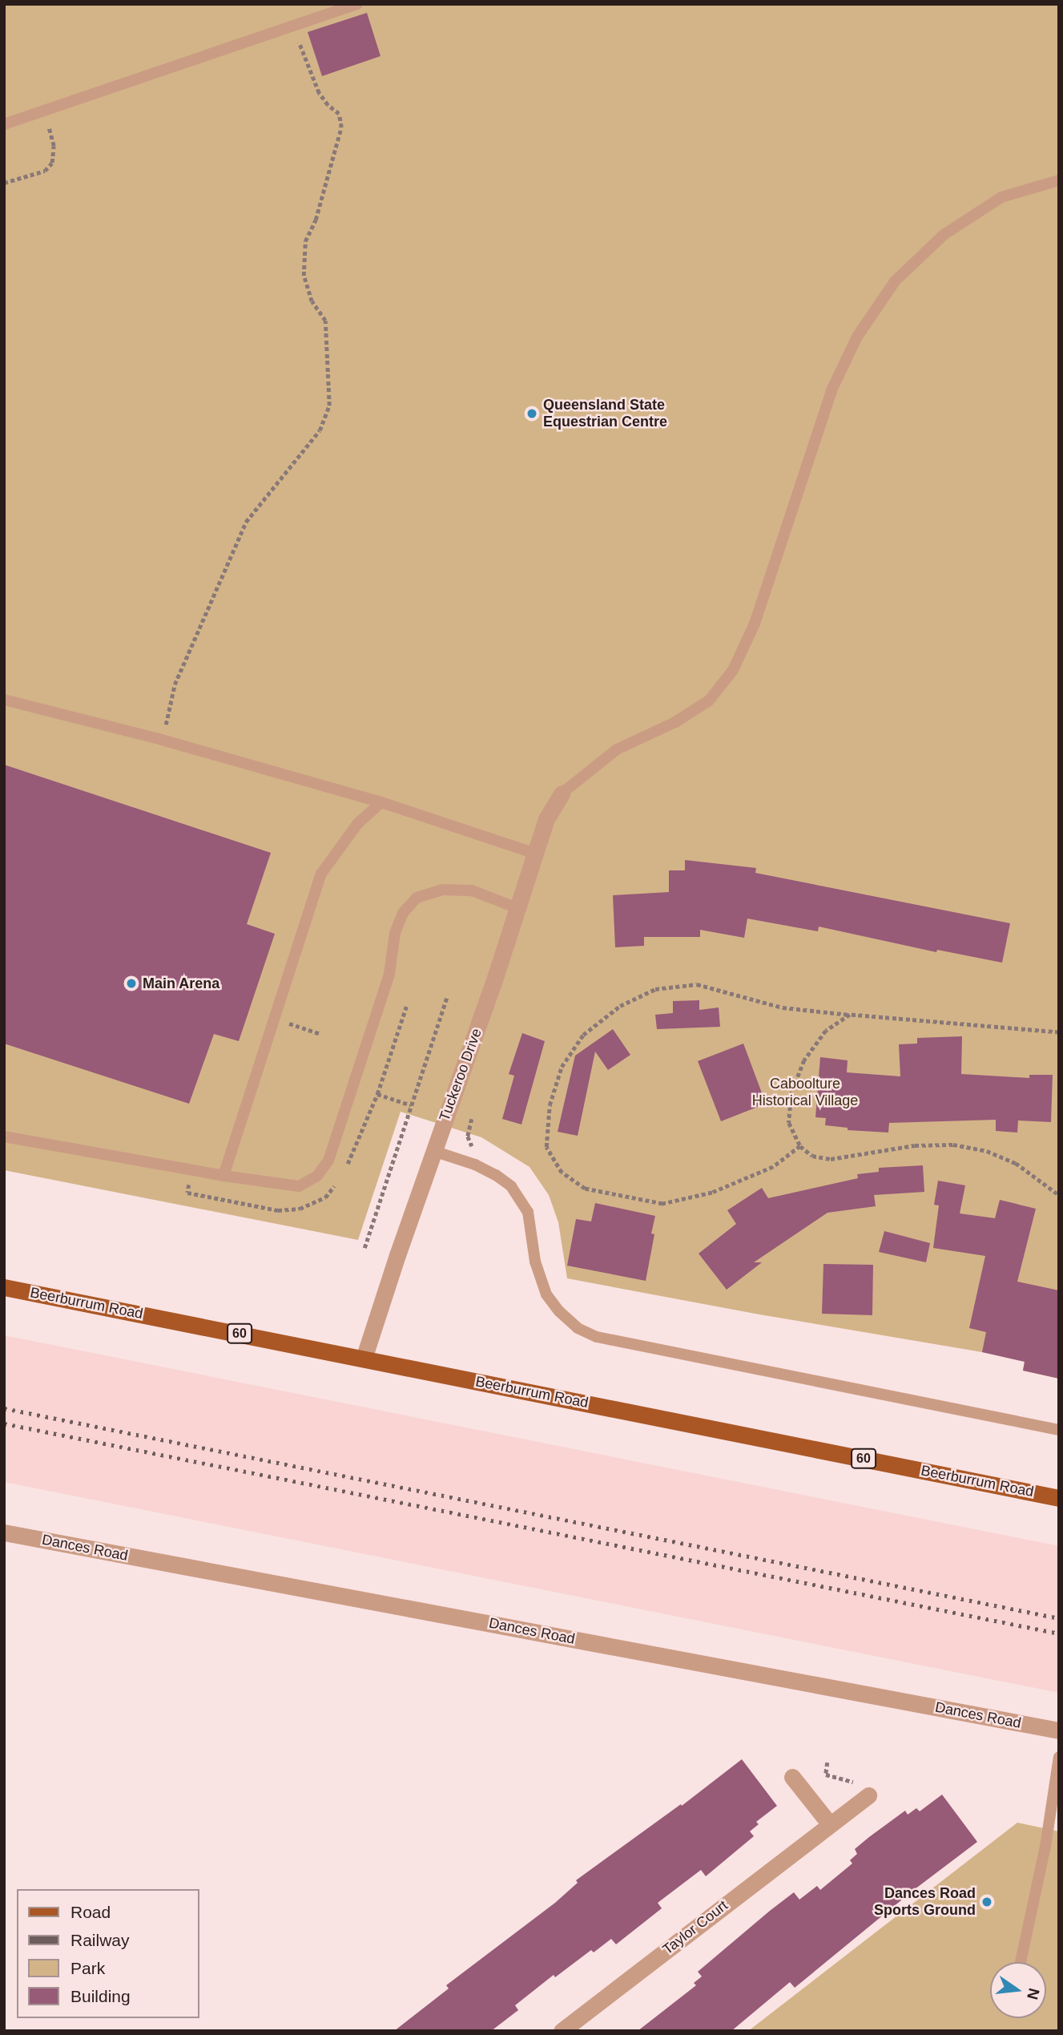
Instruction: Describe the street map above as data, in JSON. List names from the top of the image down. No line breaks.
{"streets":{"main road":["Beerburrum Road","60"],"street":["Tuckeroo Drive","Dances Road","Taylor Court"]},"crossings":[["Tuckeroo Drive","Beerburrum Road"]],"parks":["Caboolture Historical Village"],"places":["Queensland State Equestrian Centre","Main Arena","Dances Road Sports Ground"],"legend":["Road","Railway","Park","Building"],"north":"right"}
